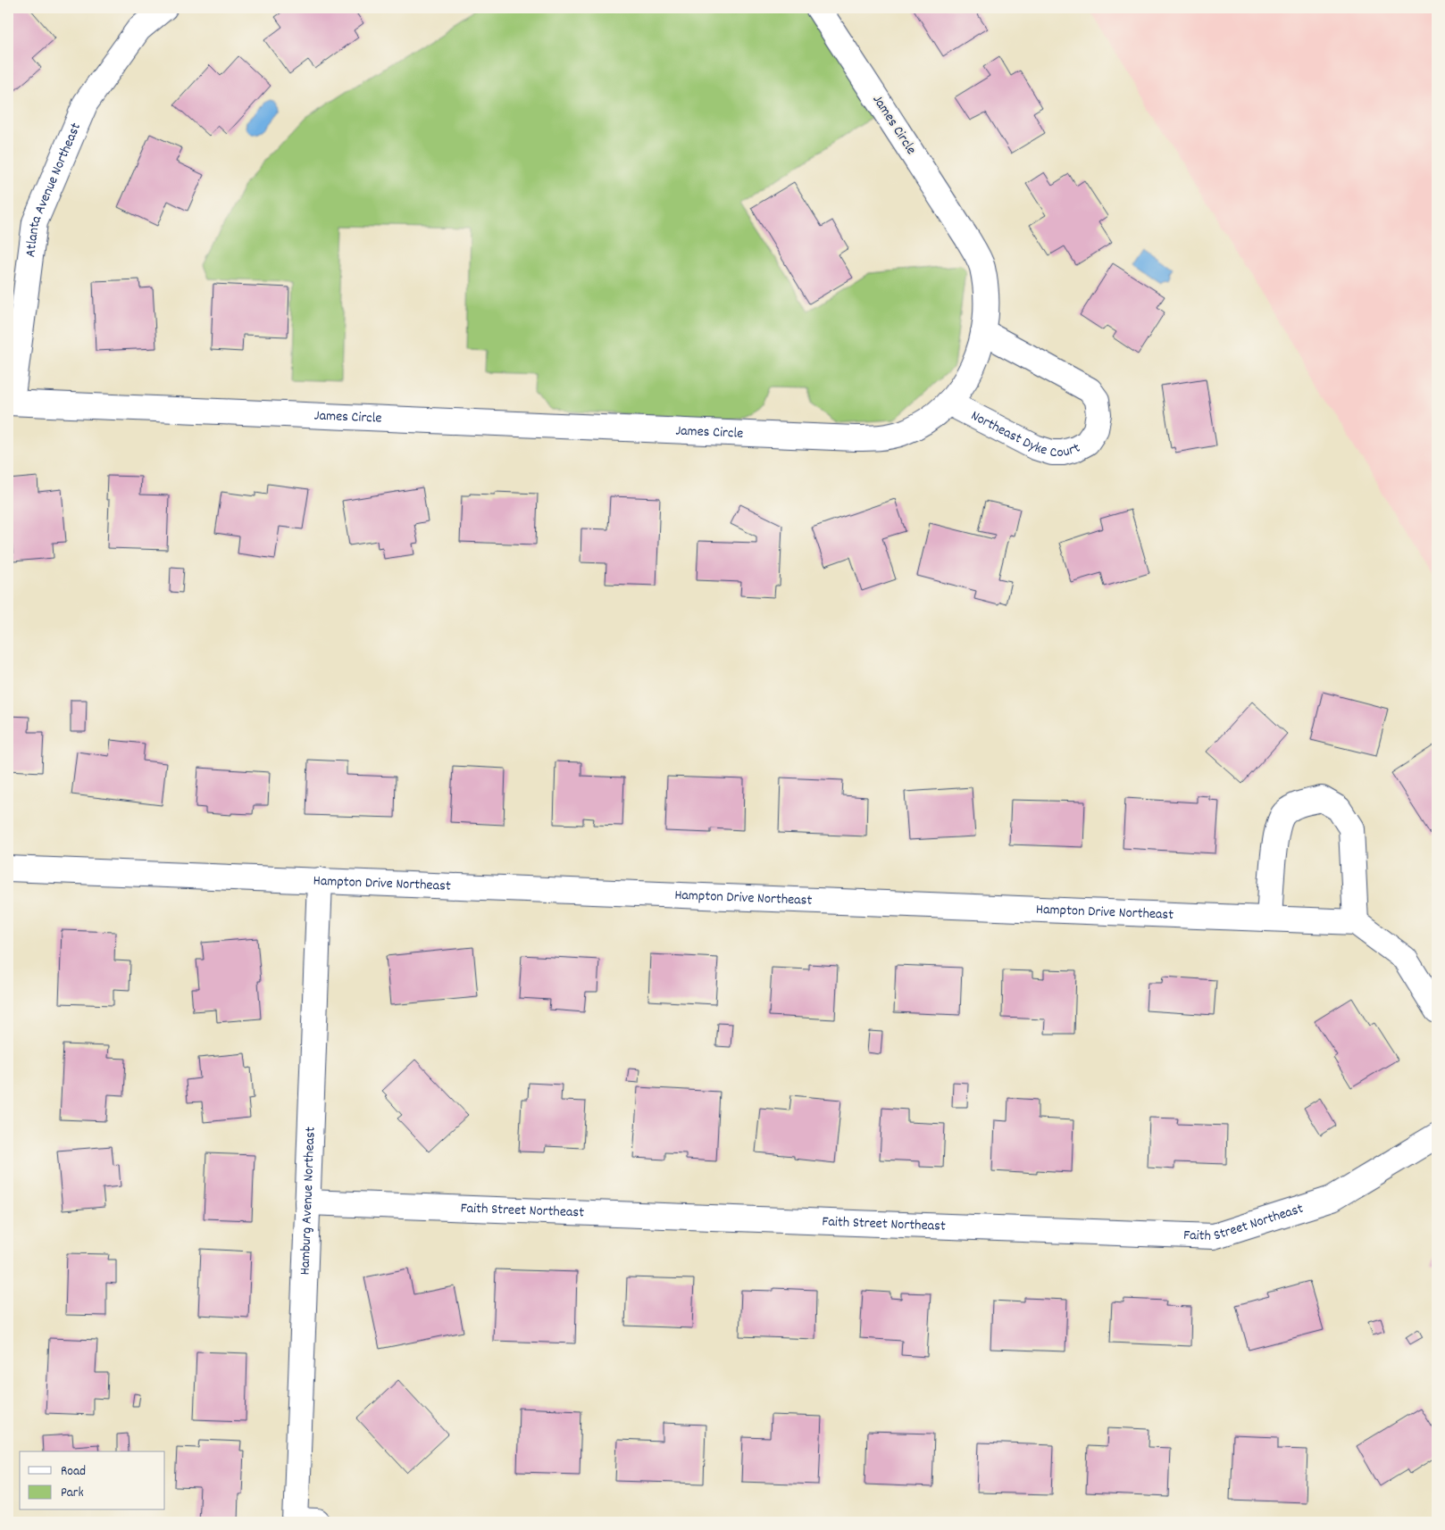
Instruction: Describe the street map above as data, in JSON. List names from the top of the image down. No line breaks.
{"streets":{"street":["James Circle","Atlanta Avenue Northeast","Northeast Dyke Court","Hampton Drive Northeast","Hamburg Avenue Northeast","Faith Street Northeast"]},"crossings":[["James Circle","Atlanta Avenue Northeast"],["James Circle","Northeast Dyke Court"],["Hampton Drive Northeast","Hamburg Avenue Northeast"],["Hamburg Avenue Northeast","Faith Street Northeast"]],"legend":["Road","Park"]}
